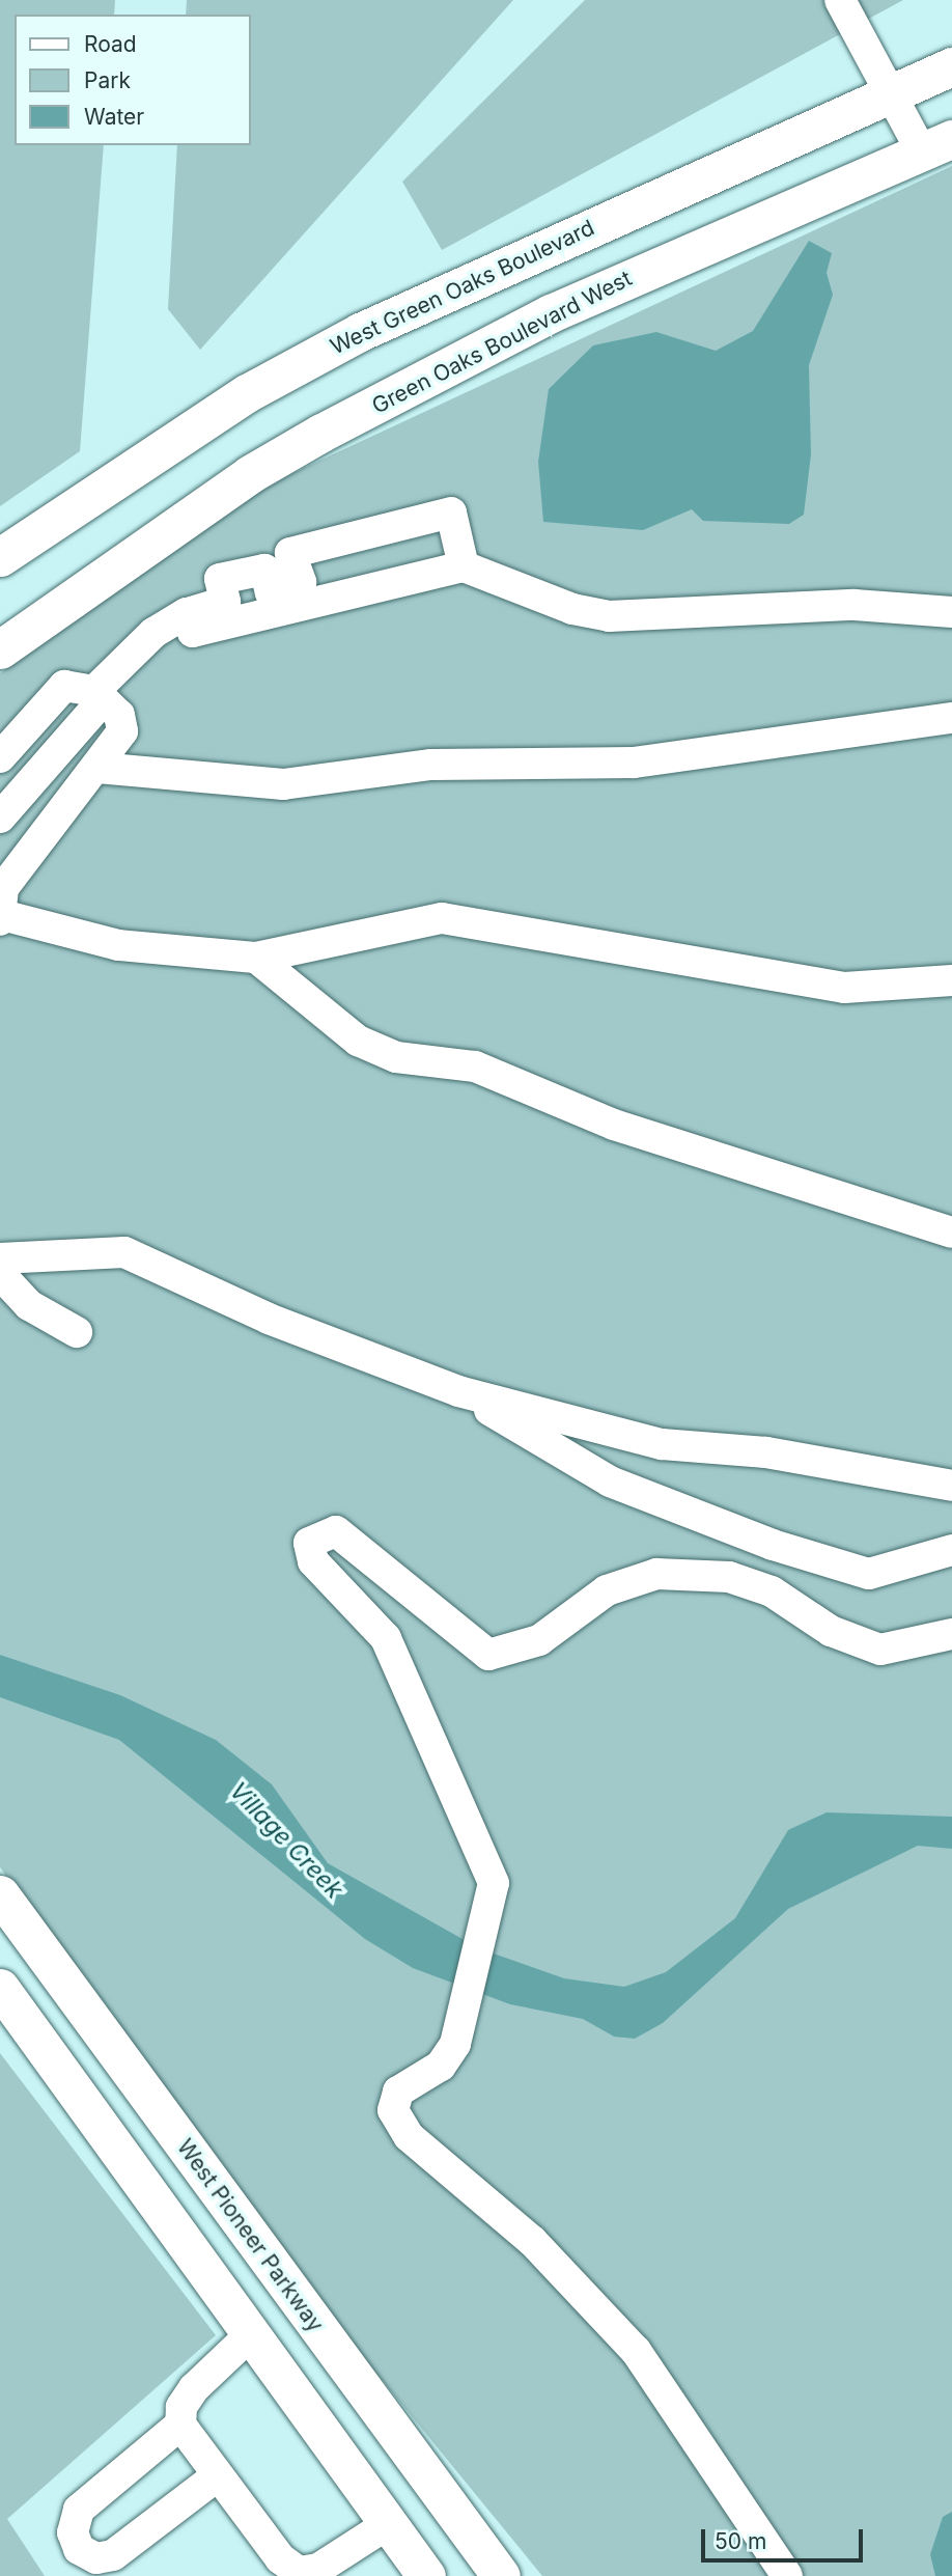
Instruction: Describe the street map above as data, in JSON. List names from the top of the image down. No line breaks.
{"streets":{"main road":["West Green Oaks Boulevard","Green Oaks Boulevard West","West Pioneer Parkway"]},"water":["Village Creek"],"legend":["Road","Park","Water"],"scale_bar":"50 m"}
